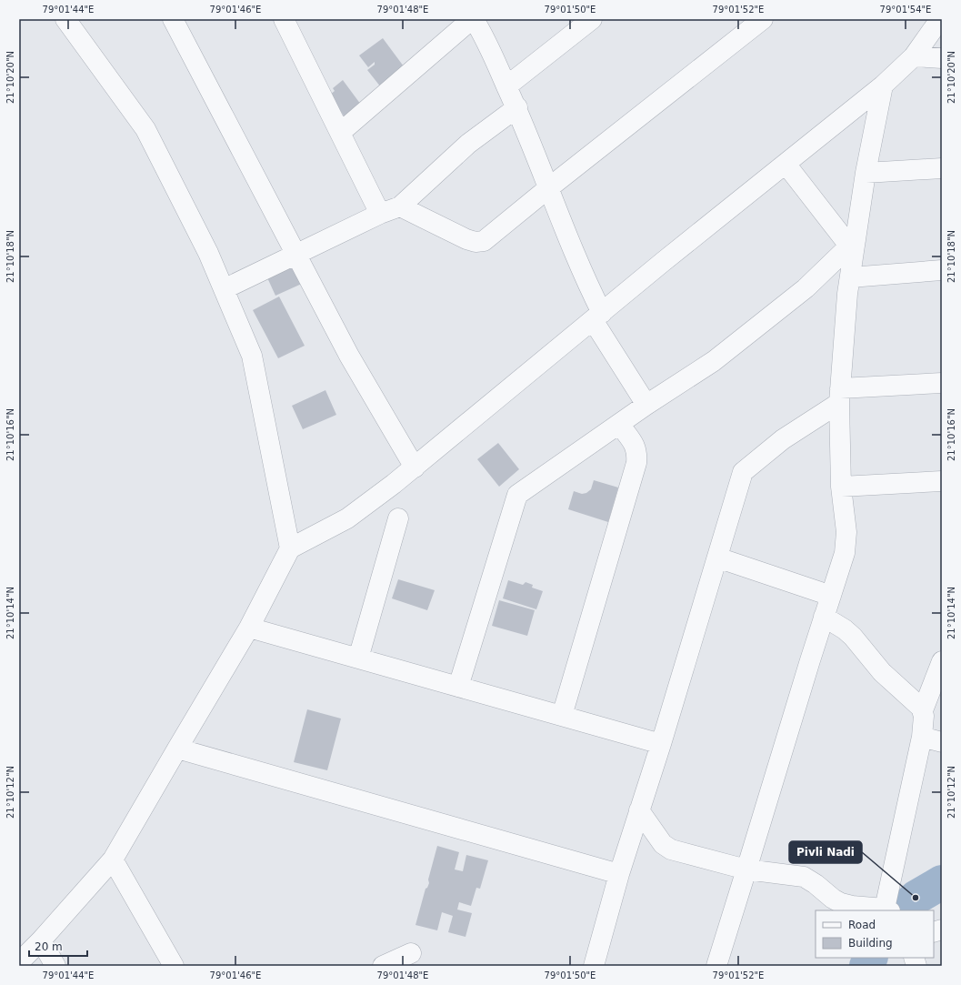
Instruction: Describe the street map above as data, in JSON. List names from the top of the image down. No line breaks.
{"places":["Pivli Nadi"],"legend":["Road","Building"],"scale_bar":"20 m","coordinates":["79°01'44\"E","79°01'46\"E","79°01'48\"E","79°01'50\"E","79°01'52\"E","79°01'54\"E","21°10'20\"N","21°10'18\"N","21°10'16\"N","21°10'14\"N","21°10'12\"N"]}
